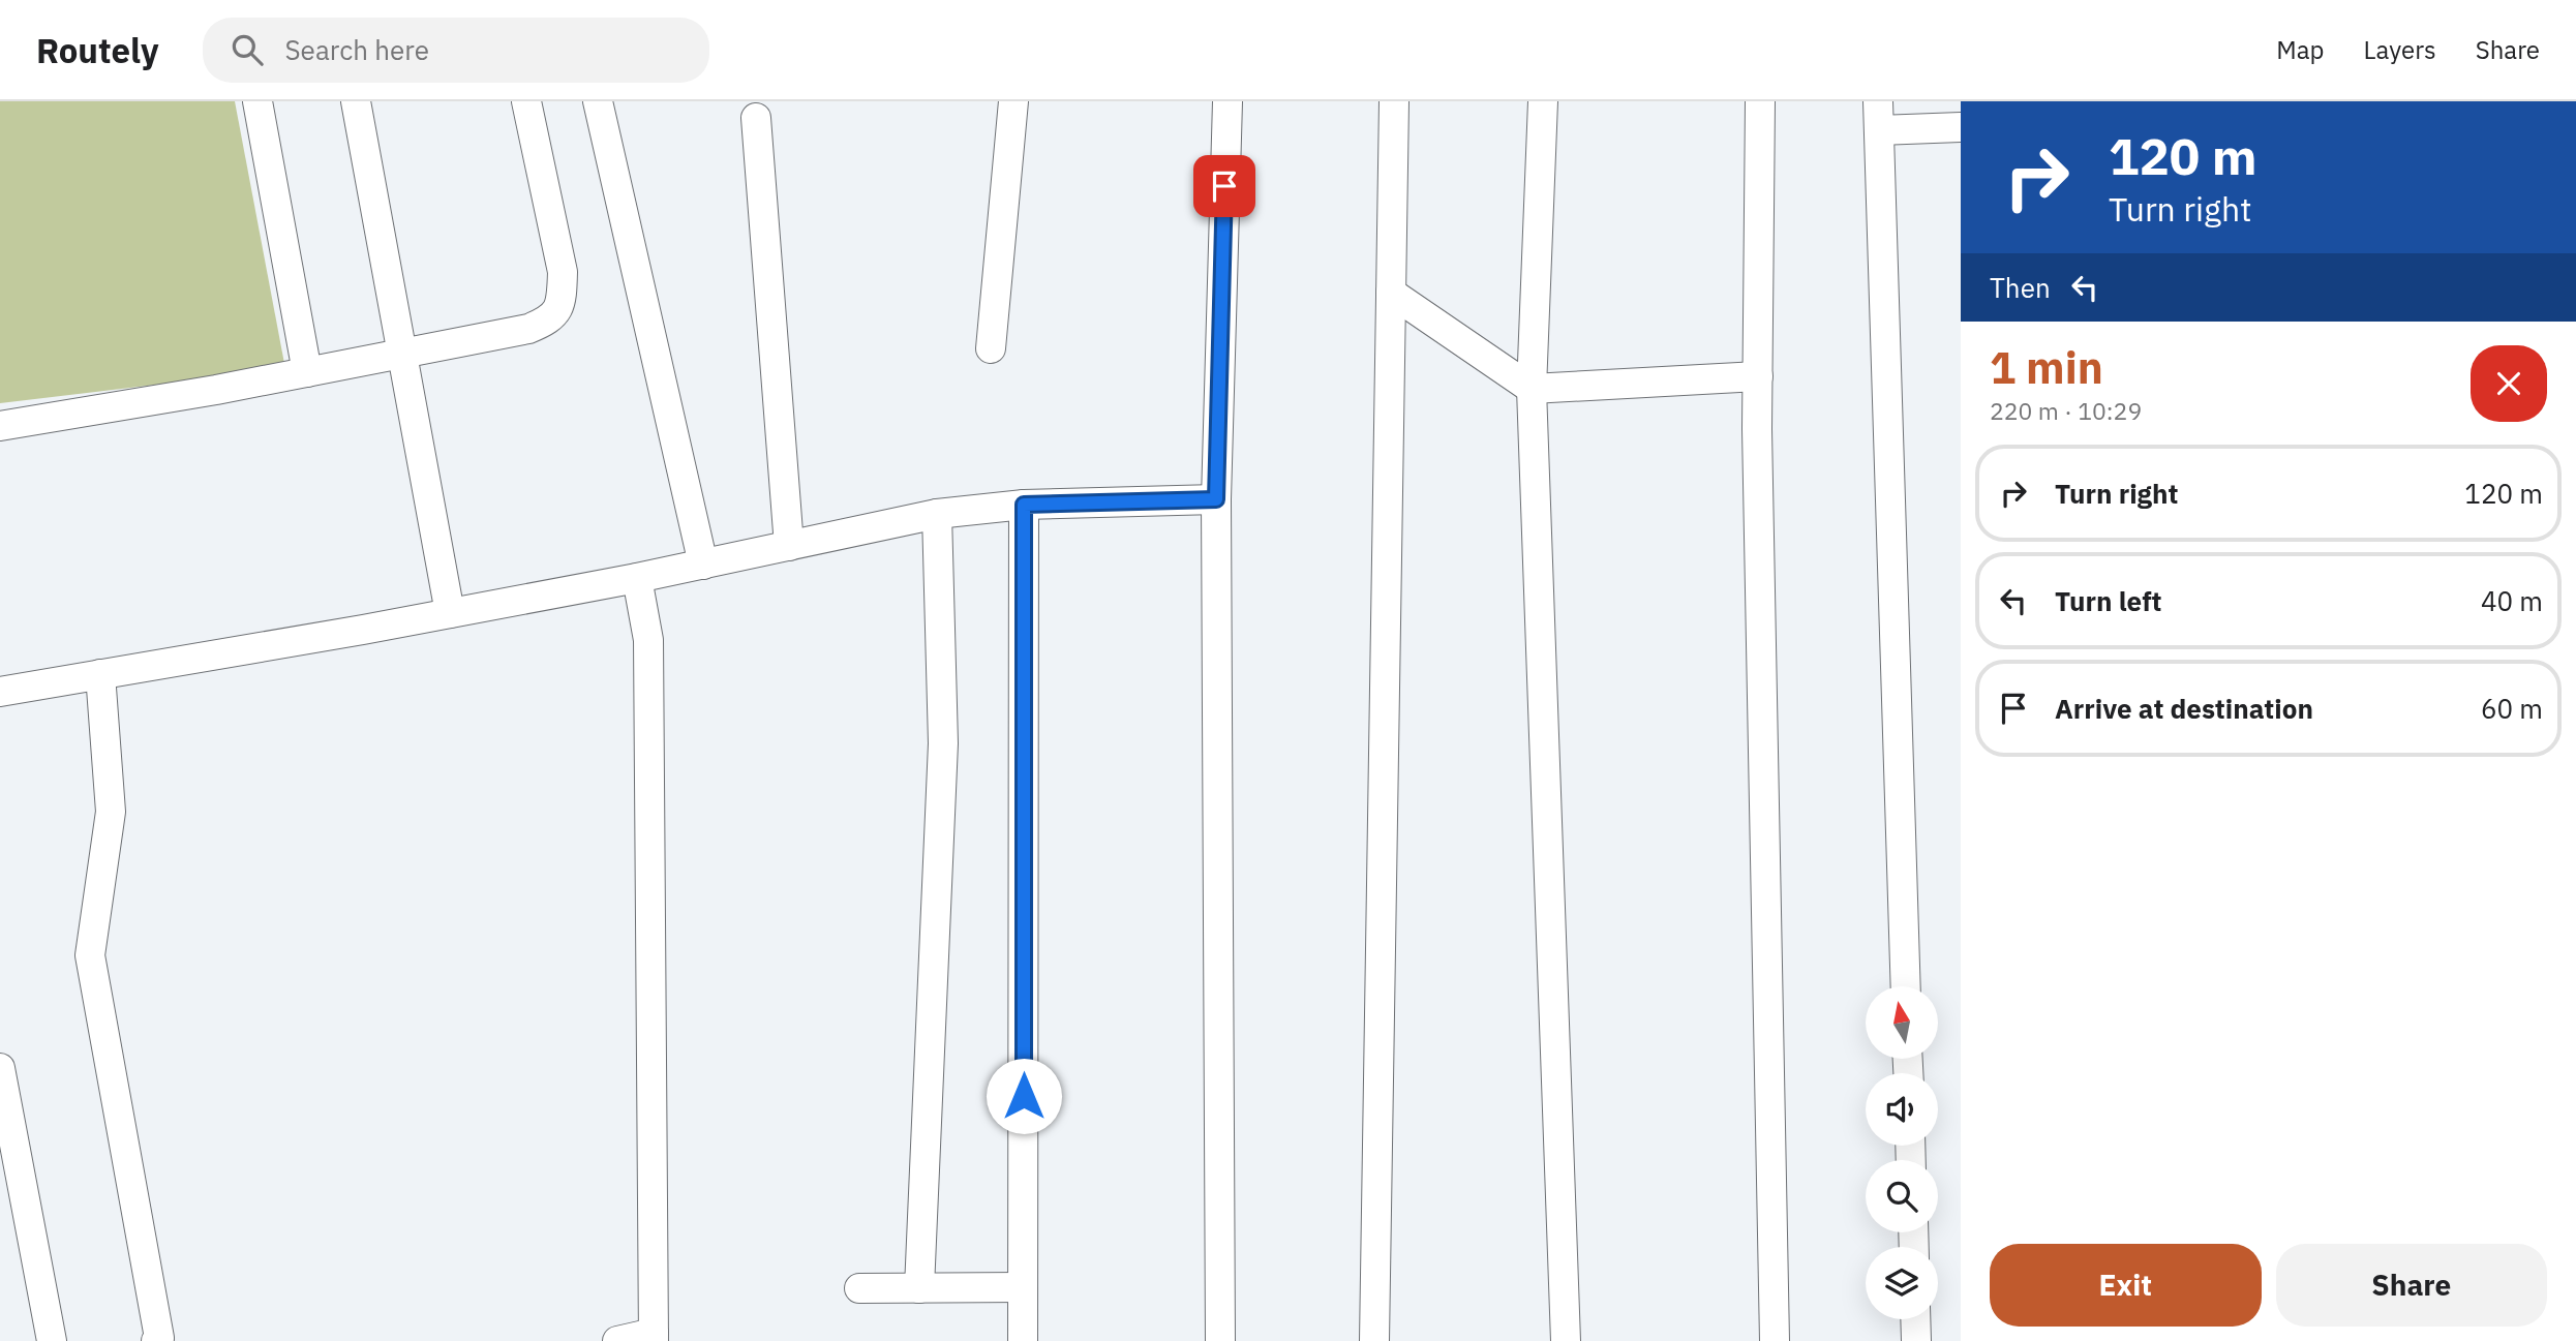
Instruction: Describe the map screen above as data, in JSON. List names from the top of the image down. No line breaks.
{"north":"top","page":{"header":"Routely","search":"Search here","nav":["Map","Layers","Share"],"turn":["120 m","Turn right"],"then":"Then","heading":["1 min","220 m · 10:29"],"list":[{"name":"Turn right","value":"120 m"},{"name":"Turn left","value":"40 m"},{"name":"Arrive at destination","value":"60 m"}],"buttons":["Exit","Share"]}}
